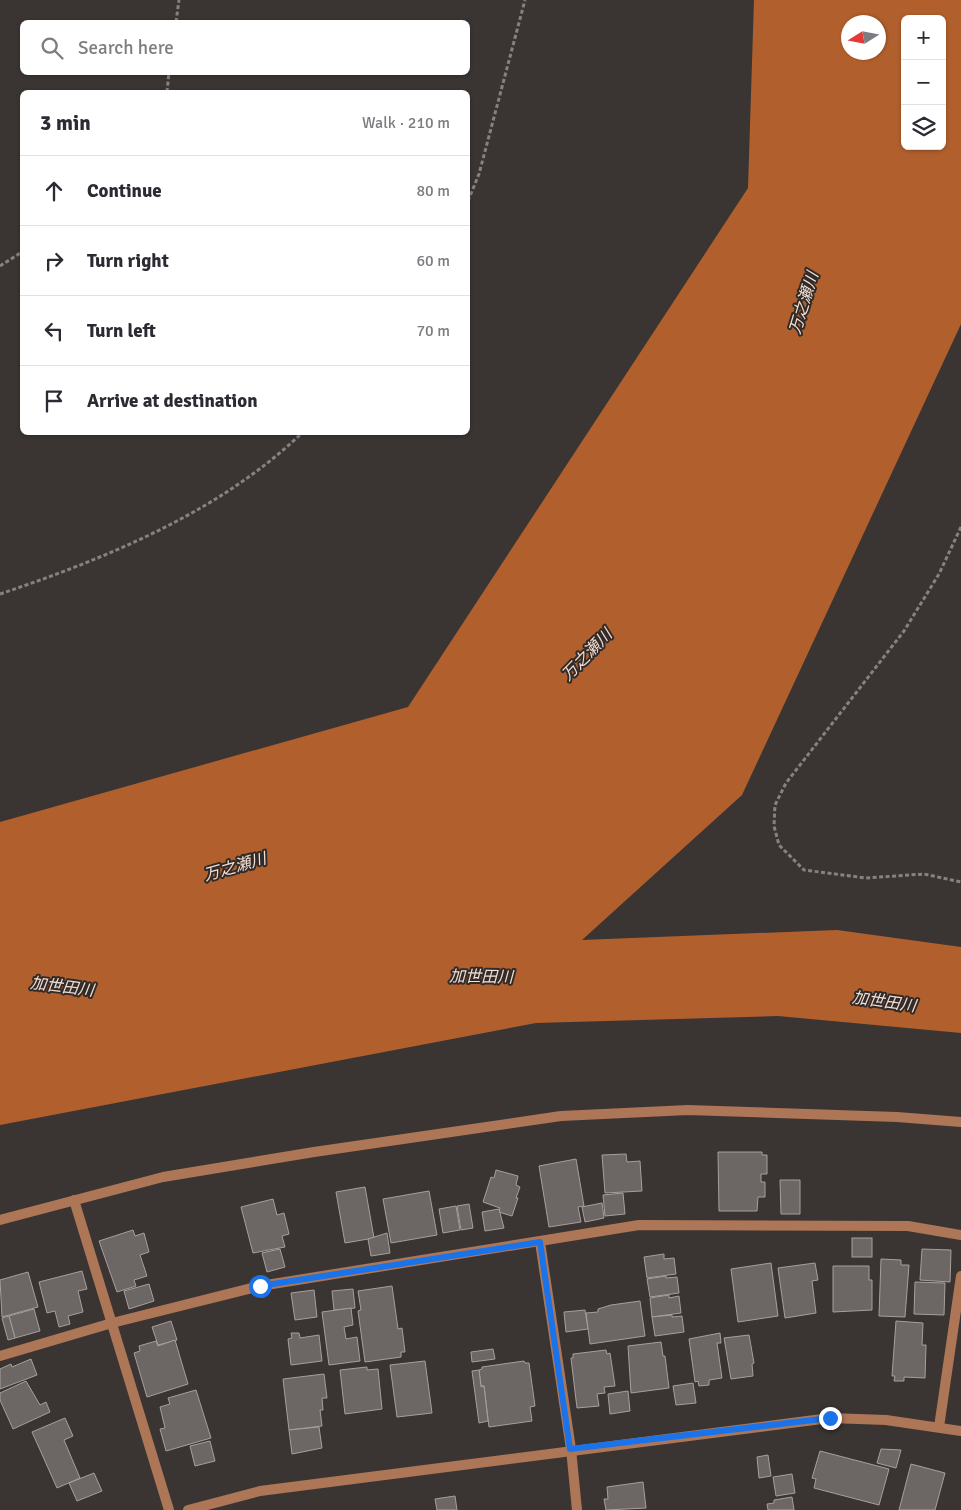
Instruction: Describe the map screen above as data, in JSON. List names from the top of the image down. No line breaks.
{"water":["万之瀬川","加世田川"],"north":"left","page":{"map_buttons":["+","−"],"search":"Search here","heading":["3 min","Walk · 210 m"],"list":[["Continue","80 m"],["Turn right","60 m"],["Turn left","70 m"],"Arrive at destination"]}}
